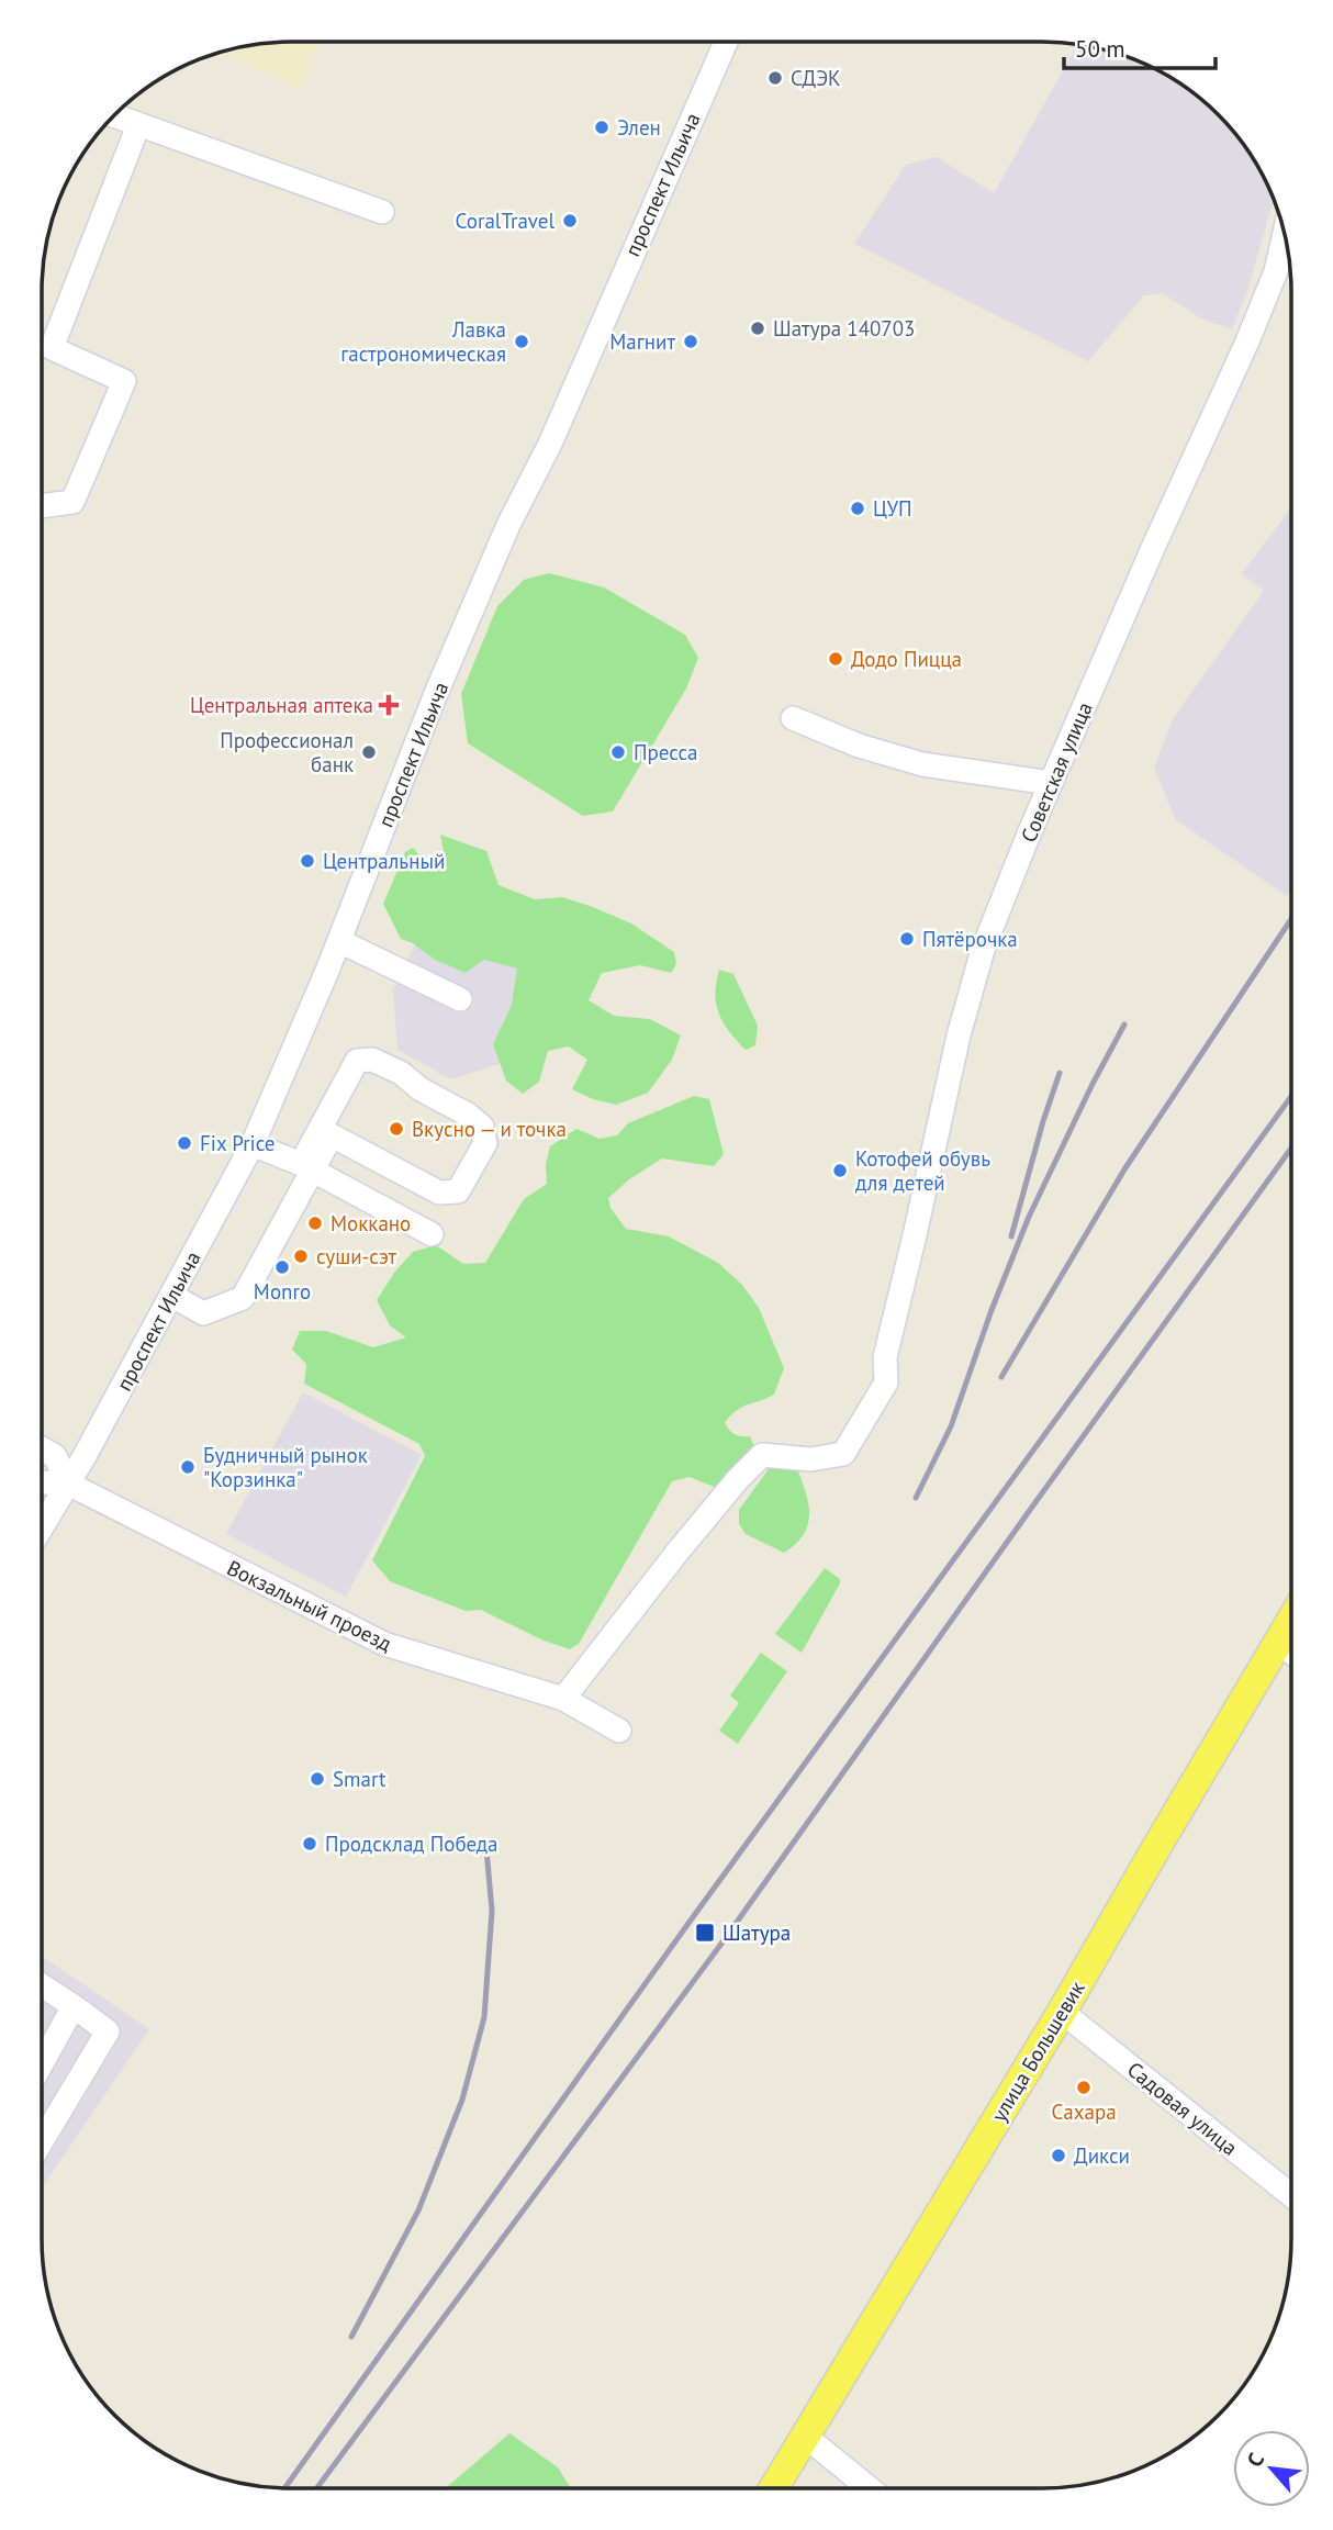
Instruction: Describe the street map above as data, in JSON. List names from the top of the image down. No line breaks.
{"streets":{"main road":["улица Большевик"],"street":["проспект Ильича","Советская улица","Вокзальный проезд","Садовая улица"]},"crossings":[["проспект Ильича","Вокзальный проезд"],["Советская улица","Вокзальный проезд"],["улица Большевик","Садовая улица"]],"places":{"other":["СДЭК","Элен","CoralTravel","Шатура 140703","Лавка гастрономическая","Магнит","ЦУП","Додо Пицца","Профессионал банк","Пресса","Центральный","Пятёрочка","Вкусно — и точка","Fix Price","Котофей обувь для детей","Моккано","суши-сэт","Monro","Будничный рынок \"Корзинка\"","Smart","Продсклад Победа","Сахара","Дикси"],"health":["Центральная аптека"],"transit":["Шатура"]},"scale_bar":"50 m","north":"top left"}
